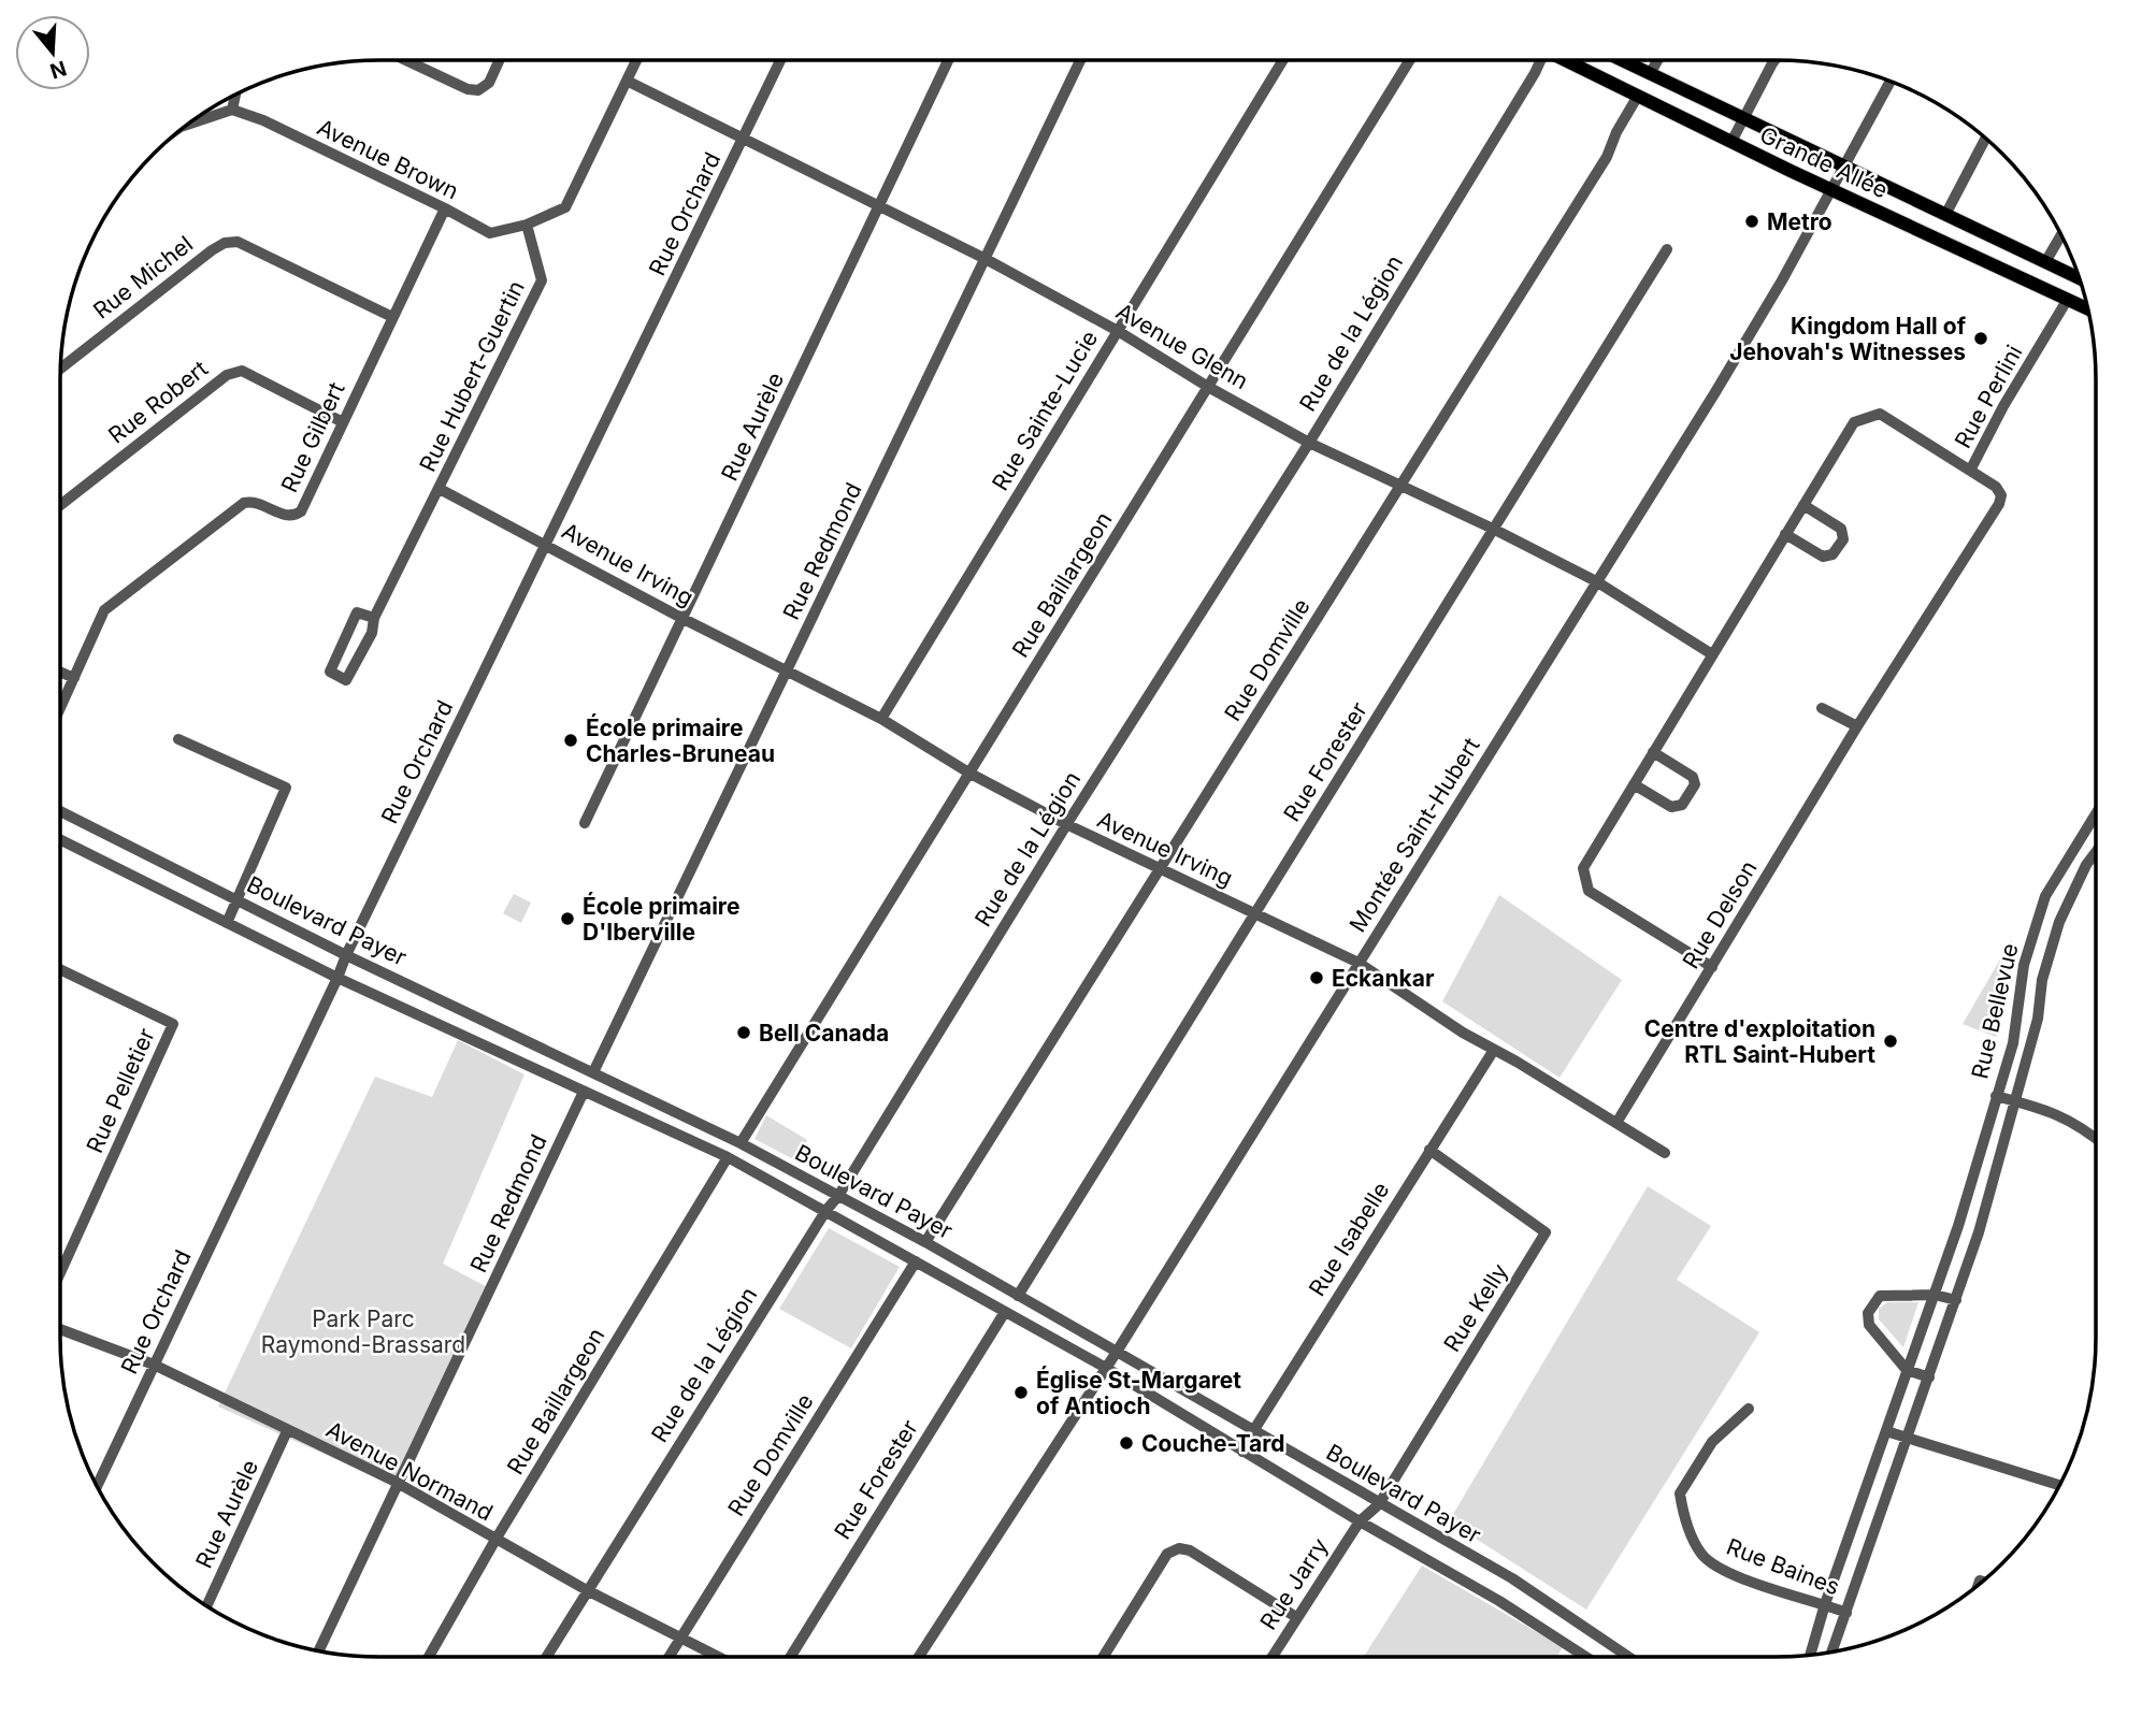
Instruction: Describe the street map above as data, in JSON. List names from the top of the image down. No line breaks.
{"streets":{"main road":["Grande Allée"],"street":["Avenue Brown","Rue Orchard","Rue Michel","Rue de la Légion","Avenue Glenn","Rue Hubert-Guertin","Rue Perlini","Rue Robert","Rue Sainte-Lucie","Rue Aurèle","Rue Gilbert","Rue Redmond","Avenue Irving","Rue Baillargeon","Rue Domville","Rue Forester","Montée Saint-Hubert","Rue Delson","Boulevard Payer","Rue Bellevue","Rue Pelletier","Rue Isabelle","Rue Kelly","Avenue Normand","Rue Baines","Rue Jarry"]},"crossings":[["Avenue Brown","Rue Hubert-Guertin"],["Avenue Brown","Rue Gilbert"],["Grande Allée","Rue Perlini"],["Grande Allée","Rue Domville"],["Grande Allée","Montée Saint-Hubert"],["Rue Orchard","Avenue Glenn"],["Rue Orchard","Avenue Irving"],["Rue Orchard","Boulevard Payer"],["Rue Orchard","Avenue Normand"],["Rue Michel","Rue Gilbert"],["Rue de la Légion","Avenue Glenn"],["Rue de la Légion","Avenue Irving"],["Rue de la Légion","Boulevard Payer"],["Rue de la Légion","Avenue Normand"],["Avenue Glenn","Rue Perlini"],["Avenue Glenn","Rue Sainte-Lucie"],["Avenue Glenn","Rue Aurèle"],["Avenue Glenn","Rue Redmond"],["Avenue Glenn","Rue Baillargeon"],["Avenue Glenn","Rue Domville"],["Avenue Glenn","Rue Forester"],["Avenue Glenn","Montée Saint-Hubert"],["Rue Hubert-Guertin","Avenue Irving"],["Rue Perlini","Rue Delson"],["Rue Robert","Rue Gilbert"],["Rue Sainte-Lucie","Avenue Irving"],["Rue Aurèle","Avenue Irving"],["Rue Aurèle","Avenue Normand"],["Rue Redmond","Avenue Irving"],["Rue Redmond","Boulevard Payer"],["Rue Redmond","Avenue Normand"],["Avenue Irving","Rue Baillargeon"],["Avenue Irving","Rue Domville"],["Avenue Irving","Rue Forester"],["Avenue Irving","Montée Saint-Hubert"],["Avenue Irving","Rue Delson"],["Avenue Irving","Rue Isabelle"],["Rue Baillargeon","Boulevard Payer"],["Rue Baillargeon","Avenue Normand"],["Rue Domville","Boulevard Payer"],["Rue Domville","Avenue Normand"],["Rue Forester","Boulevard Payer"],["Montée Saint-Hubert","Boulevard Payer"],["Boulevard Payer","Rue Isabelle"],["Boulevard Payer","Rue Kelly"],["Boulevard Payer","Rue Jarry"],["Rue Bellevue","Rue Baines"],["Rue Isabelle","Rue Kelly"],["Rue Kelly","Rue Jarry"]],"parks":["Park Parc Raymond-Brassard"],"places":["Metro","Kingdom Hall of Jehovah's Witnesses","École primaire Charles-Bruneau","École primaire D'Iberville","Eckankar","Bell Canada","Centre d'exploitation RTL Saint-Hubert","Église St-Margaret of Antioch","Couche-Tard"],"north":"bottom"}
